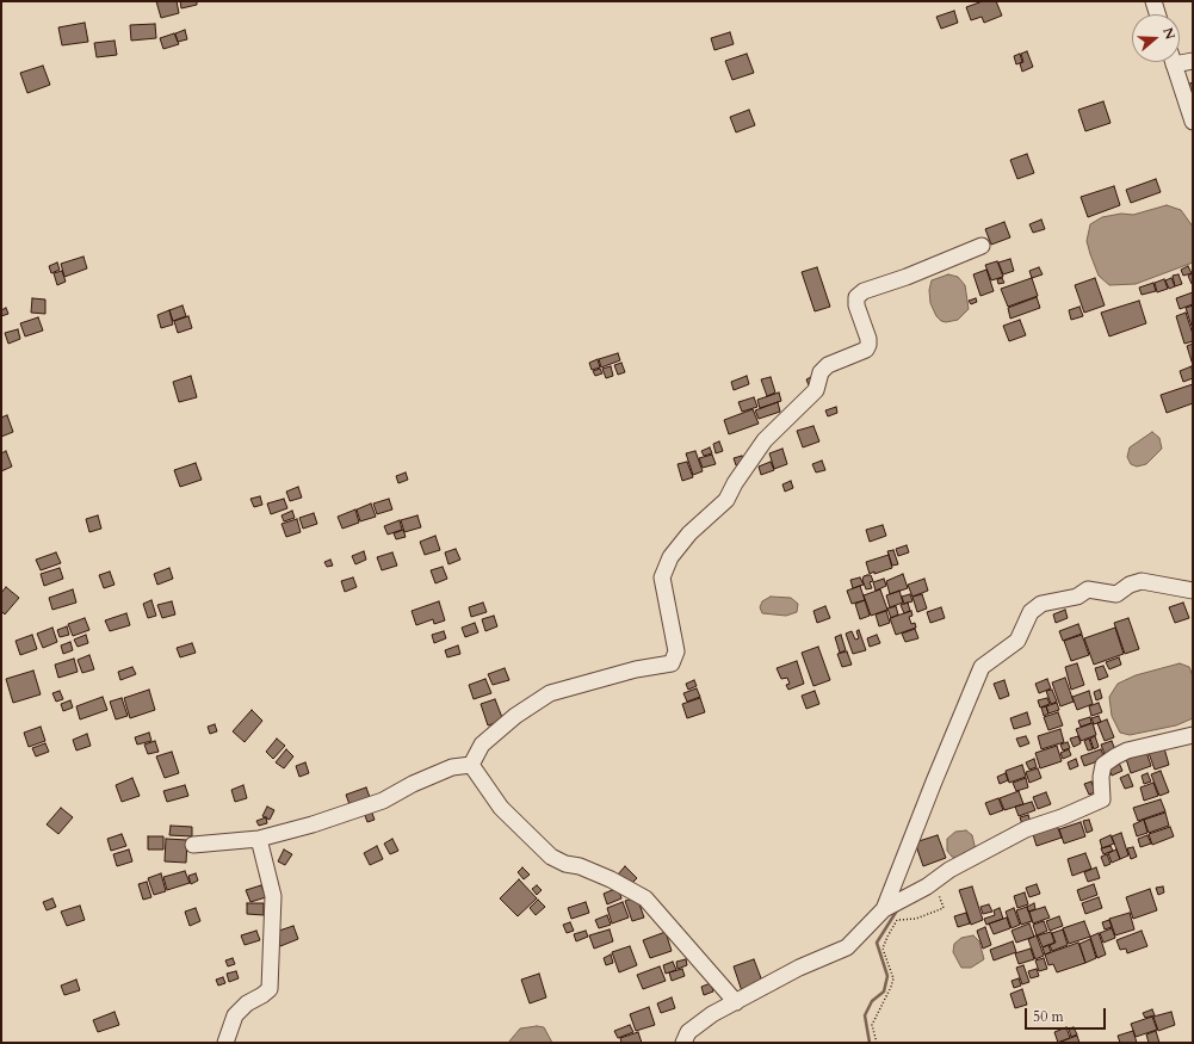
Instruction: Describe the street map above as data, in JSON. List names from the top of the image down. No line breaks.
{"scale_bar":"50 m","north":"right"}
